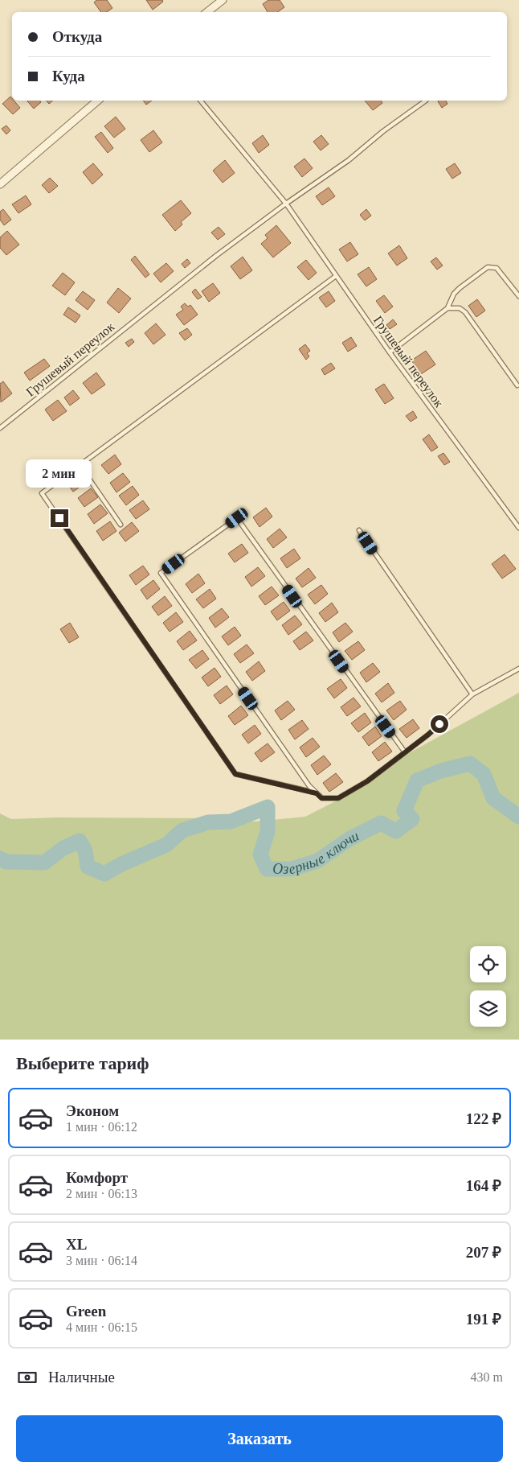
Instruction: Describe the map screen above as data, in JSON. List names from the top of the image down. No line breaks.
{"streets":{"lane":["Грушевый переулок"]},"water":["Озерные ключи"],"page":{"banner":["Откуда","Куда"],"bubble":"2 мин","heading":"Выберите тариф","list":[{"name":"Эконом","note":"1 мин · 06:12","value":"122 ₽"},{"name":"Комфорт","note":"2 мин · 06:13","value":"164 ₽"},{"name":"XL","note":"3 мин · 06:14","value":"207 ₽"},{"name":"Green","note":"4 мин · 06:15","value":"191 ₽"}],"pay":["Наличные","430 m"],"buttons":"Заказать"}}
